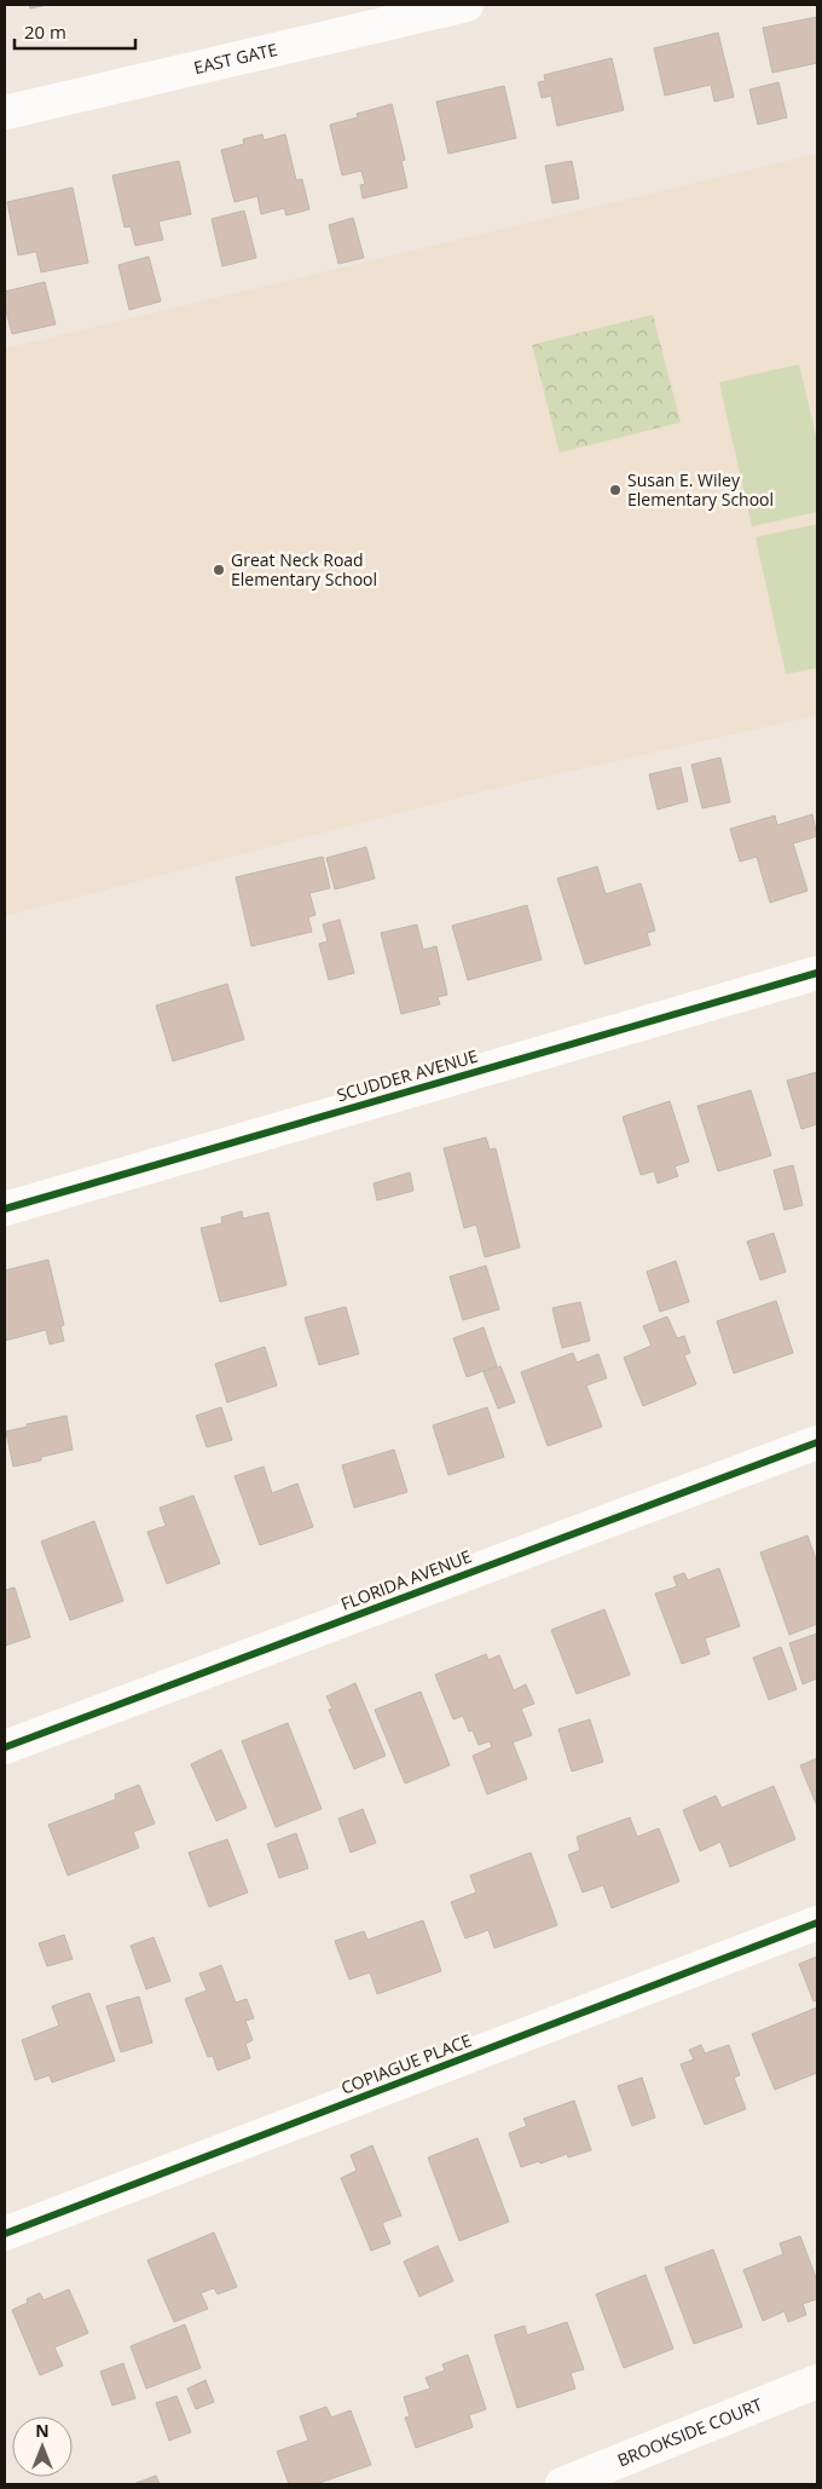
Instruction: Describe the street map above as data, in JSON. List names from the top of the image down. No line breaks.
{"streets":{"street":["EAST GATE","SCUDDER AVENUE","FLORIDA AVENUE","COPIAGUE PLACE","BROOKSIDE COURT"]},"places":["Susan E. Wiley Elementary School","Great Neck Road Elementary School"],"scale_bar":"20 m","north":"top"}
